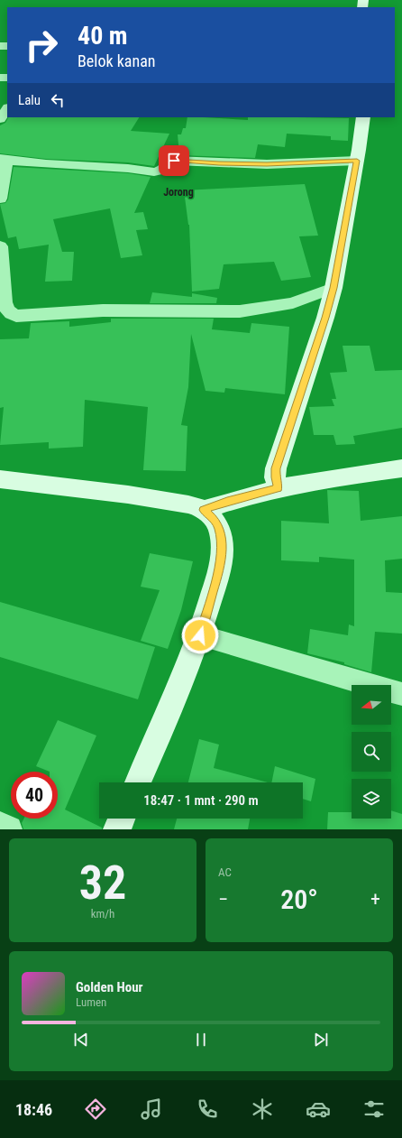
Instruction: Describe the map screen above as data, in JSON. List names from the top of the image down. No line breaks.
{"districts":["Jorong"],"north":"left","page":{"turn":["40 m","Belok kanan"],"then":"Lalu","limit":"40","trip":"18:47 · 1 mnt · 290 m","tile":[["32","km/h"],"AC"],"heat":["−","20°","+"],"song":["Golden Hour","Lumen"],"tabs":"18:46"}}
